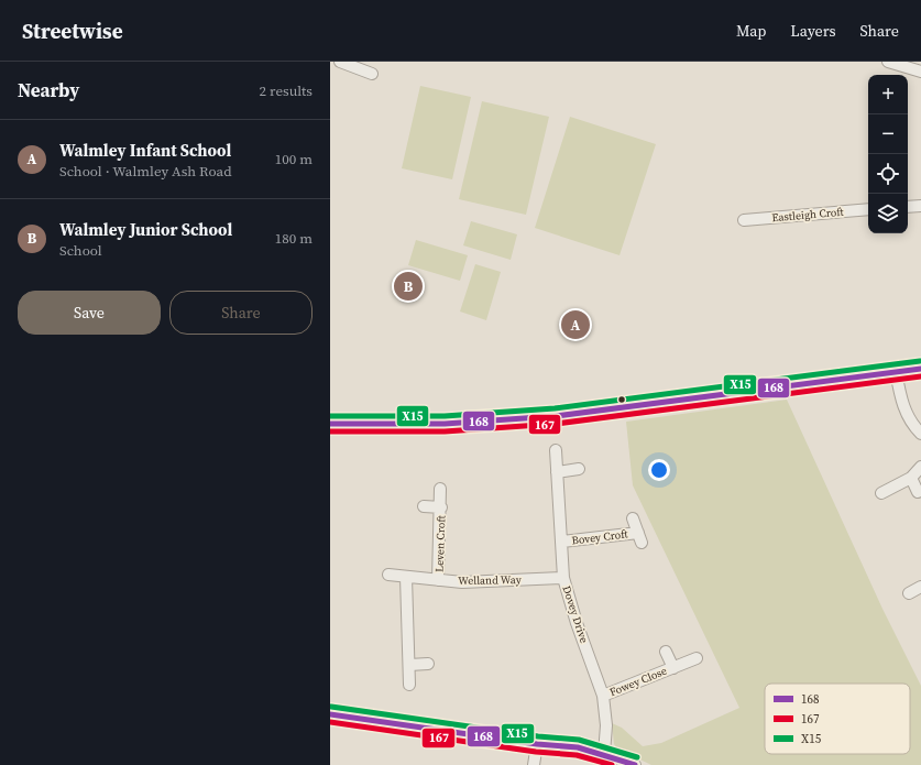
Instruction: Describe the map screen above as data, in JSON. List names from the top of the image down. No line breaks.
{"streets":{"street":["Eastleigh Croft","Bovey Croft","Leven Croft","Welland Way","Dovey Drive","Fowey Close"]},"crossings":[["Bovey Croft","Dovey Drive"],["Leven Croft","Welland Way"],["Welland Way","Dovey Drive"],["Dovey Drive","Fowey Close"]],"lines":["transit line X15","transit line 168","transit line 167"],"legend":["168","167","X15"],"page":{"header":"Streetwise","nav":["Map","Layers","Share"],"heading":["Nearby","2 results"],"map_buttons":["+","−"],"list":[{"mark":"A","name":"Walmley Infant School","note":"School · Walmley Ash Road","value":"100 m"},{"mark":"B","name":"Walmley Junior School","note":"School","value":"180 m"}],"pins":["B","A"],"buttons":["Save","Share"]}}
